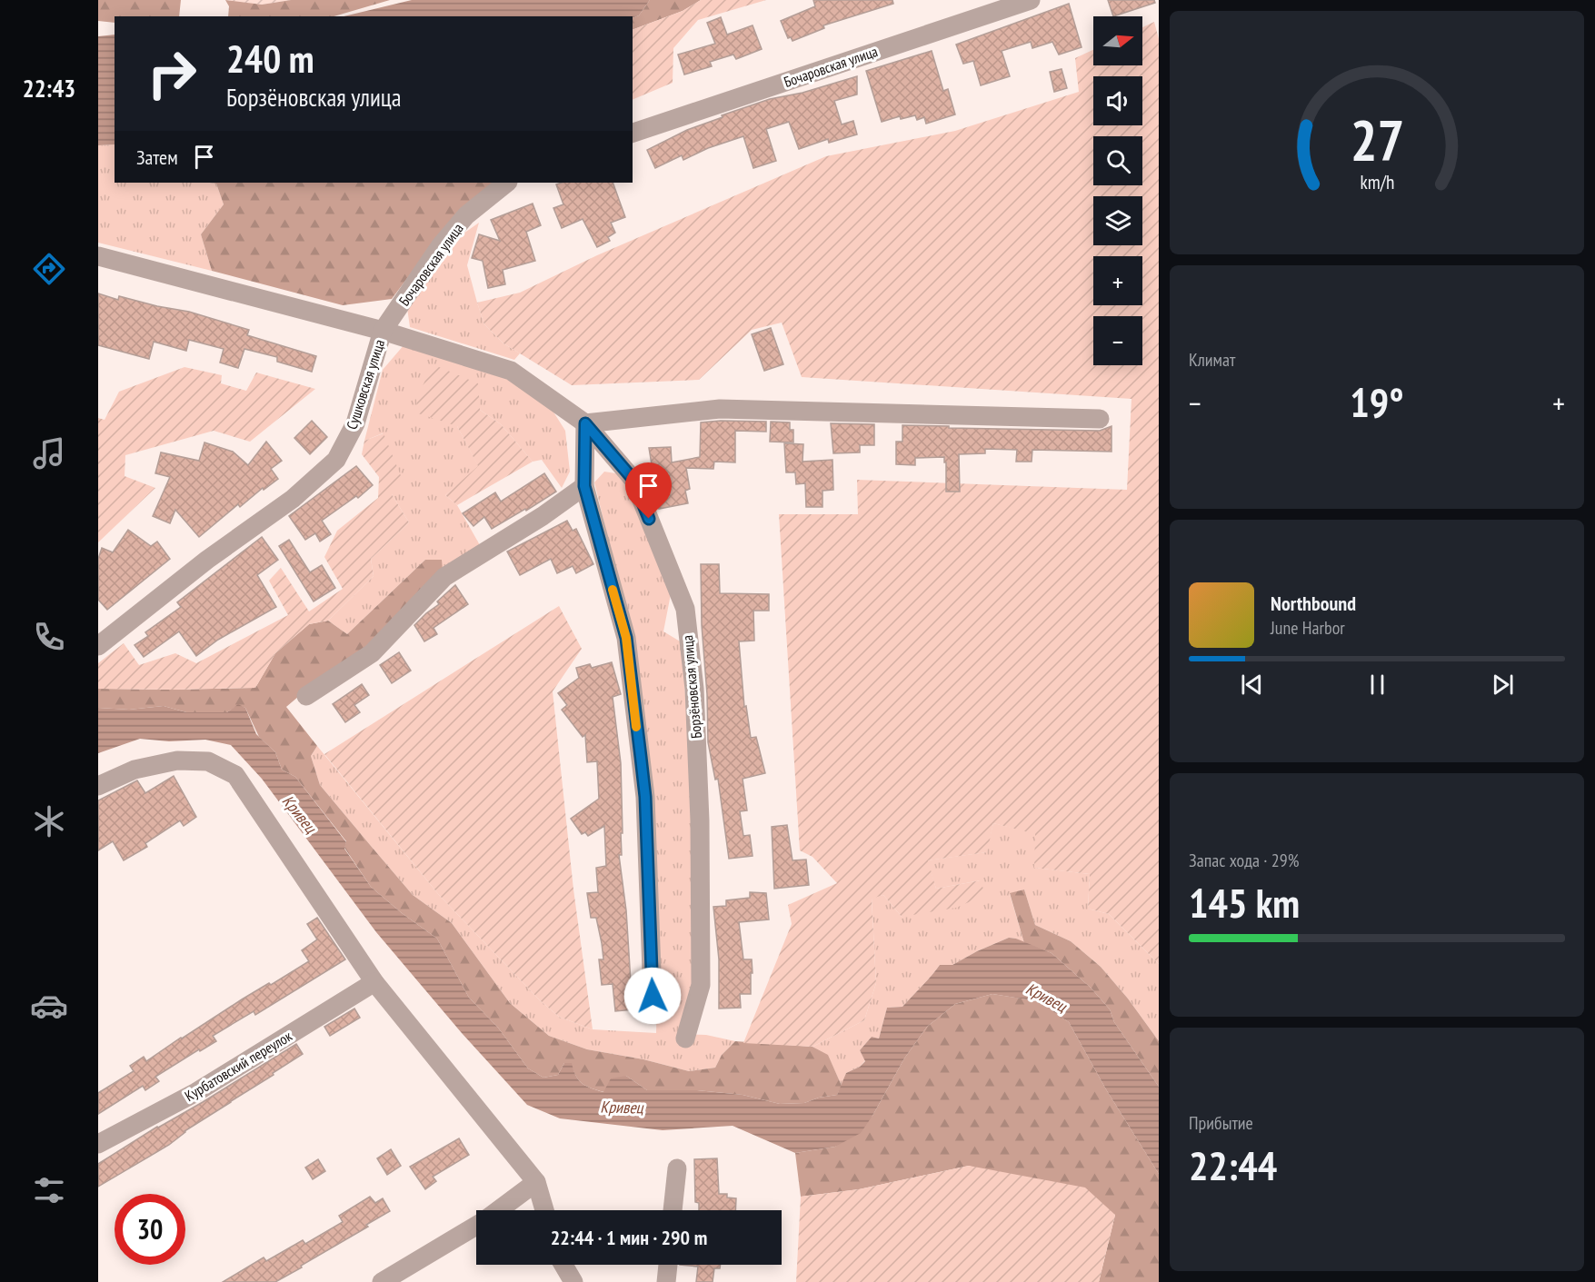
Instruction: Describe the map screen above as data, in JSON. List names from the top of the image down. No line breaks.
{"streets":{"street":["Бочаровская улица","Сушковская улица","Борзёновская улица","Курбатовский переулок"]},"crossings":[["Бочаровская улица","Сушковская улица"],["Бочаровская улица","Борзёновская улица"],["Сушковская улица","Борзёновская улица"]],"water":["Кривец"],"north":"right","page":{"tabs":"22:43","map_buttons":["+","−"],"turn":["240 m","Борзёновская улица"],"then":"Затем","tile":["Климат",["Запас хода · 29%","145 km"],["Прибытие","22:44"]],"heat":["−","19°","+"],"song":["Northbound","June Harbor"],"limit":"30","trip":"22:44 · 1 мин · 290 m","gauge":["27","km/h"]}}
